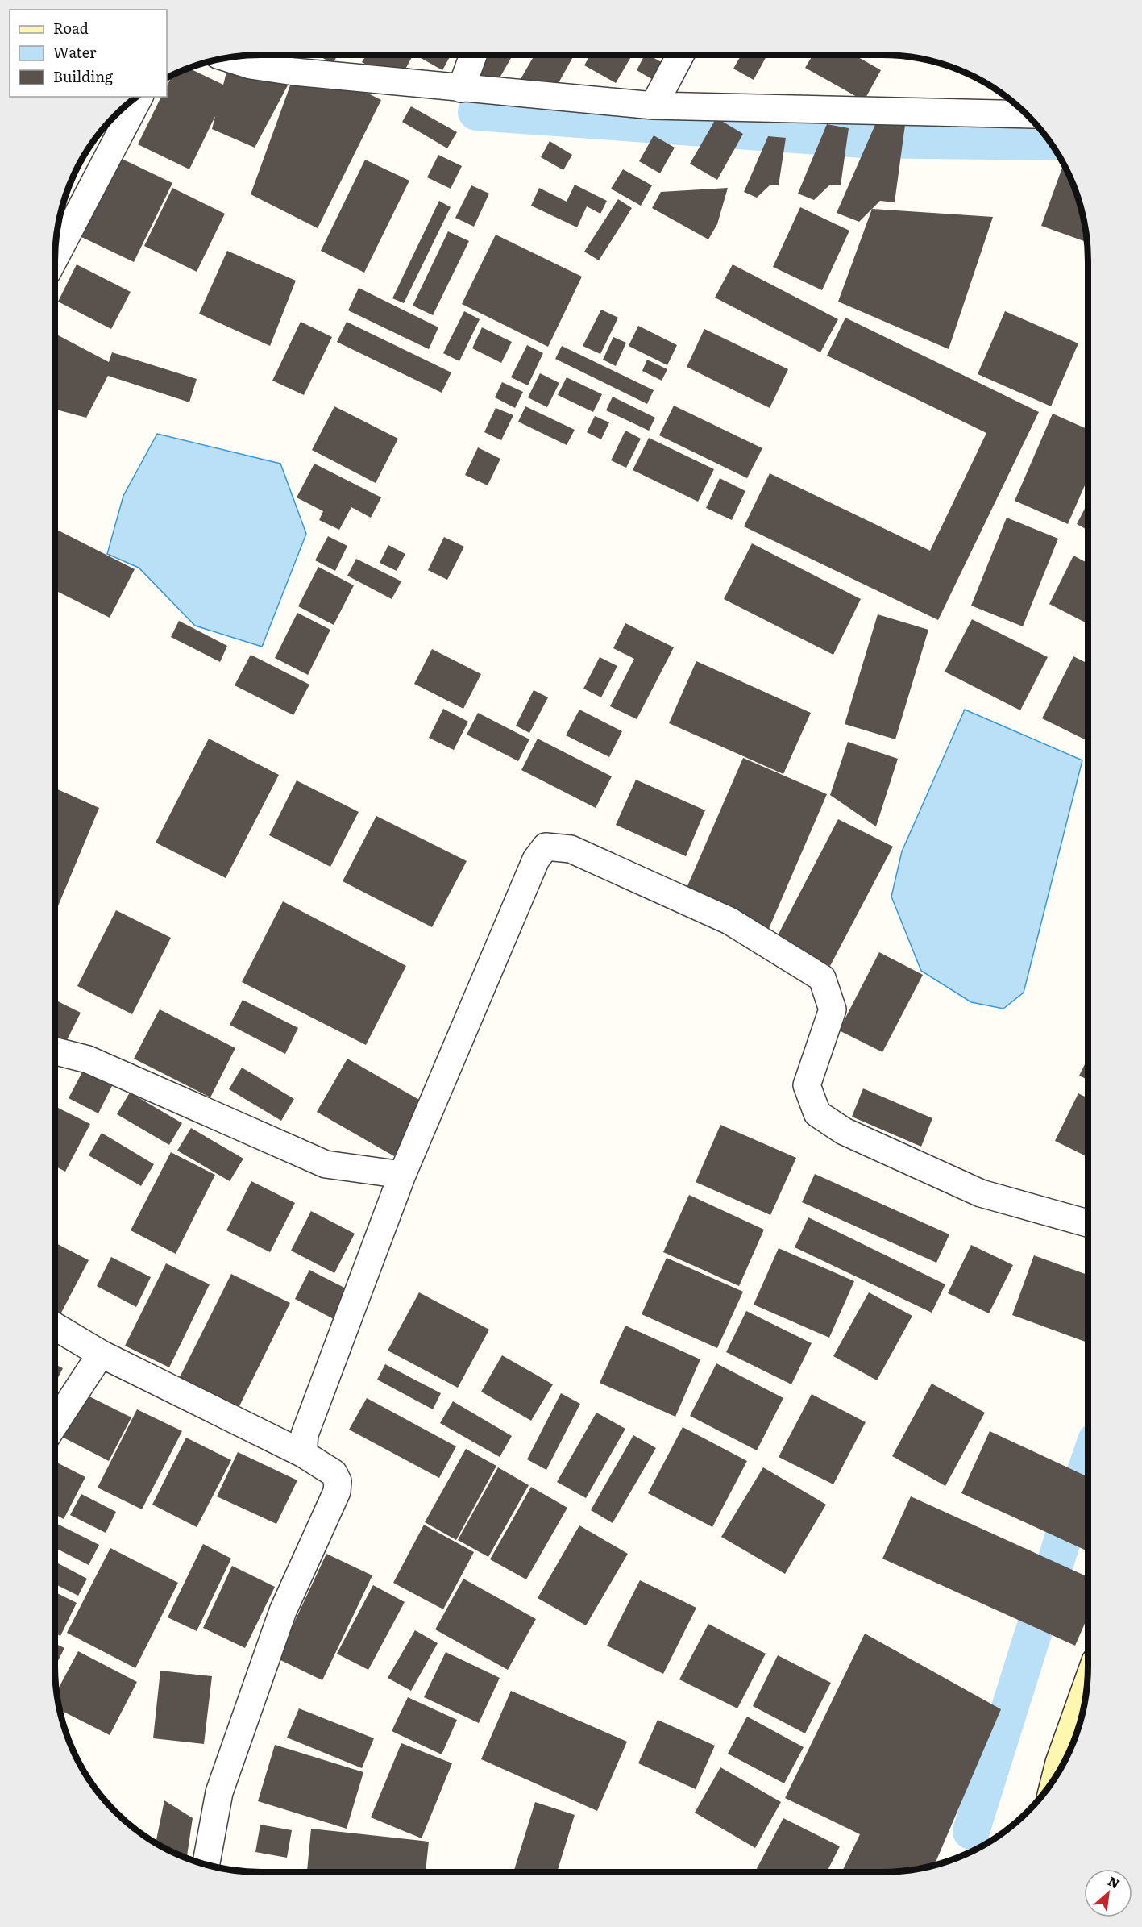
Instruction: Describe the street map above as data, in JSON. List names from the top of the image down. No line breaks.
{"legend":["Road","Water","Building"],"north":"top right"}
